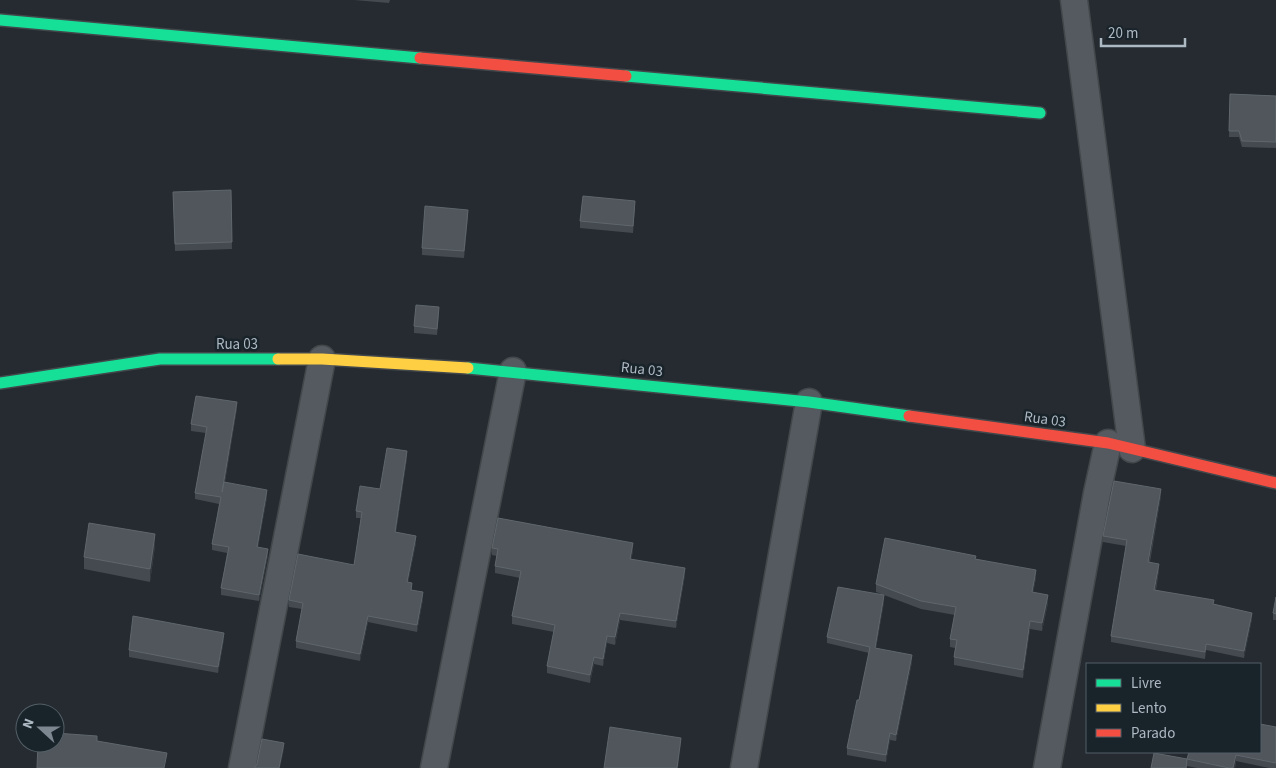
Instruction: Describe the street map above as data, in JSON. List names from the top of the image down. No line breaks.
{"streets":{"street":["Rua 03"]},"legend":["Livre","Lento","Parado"],"scale_bar":"20 m","north":"left"}
